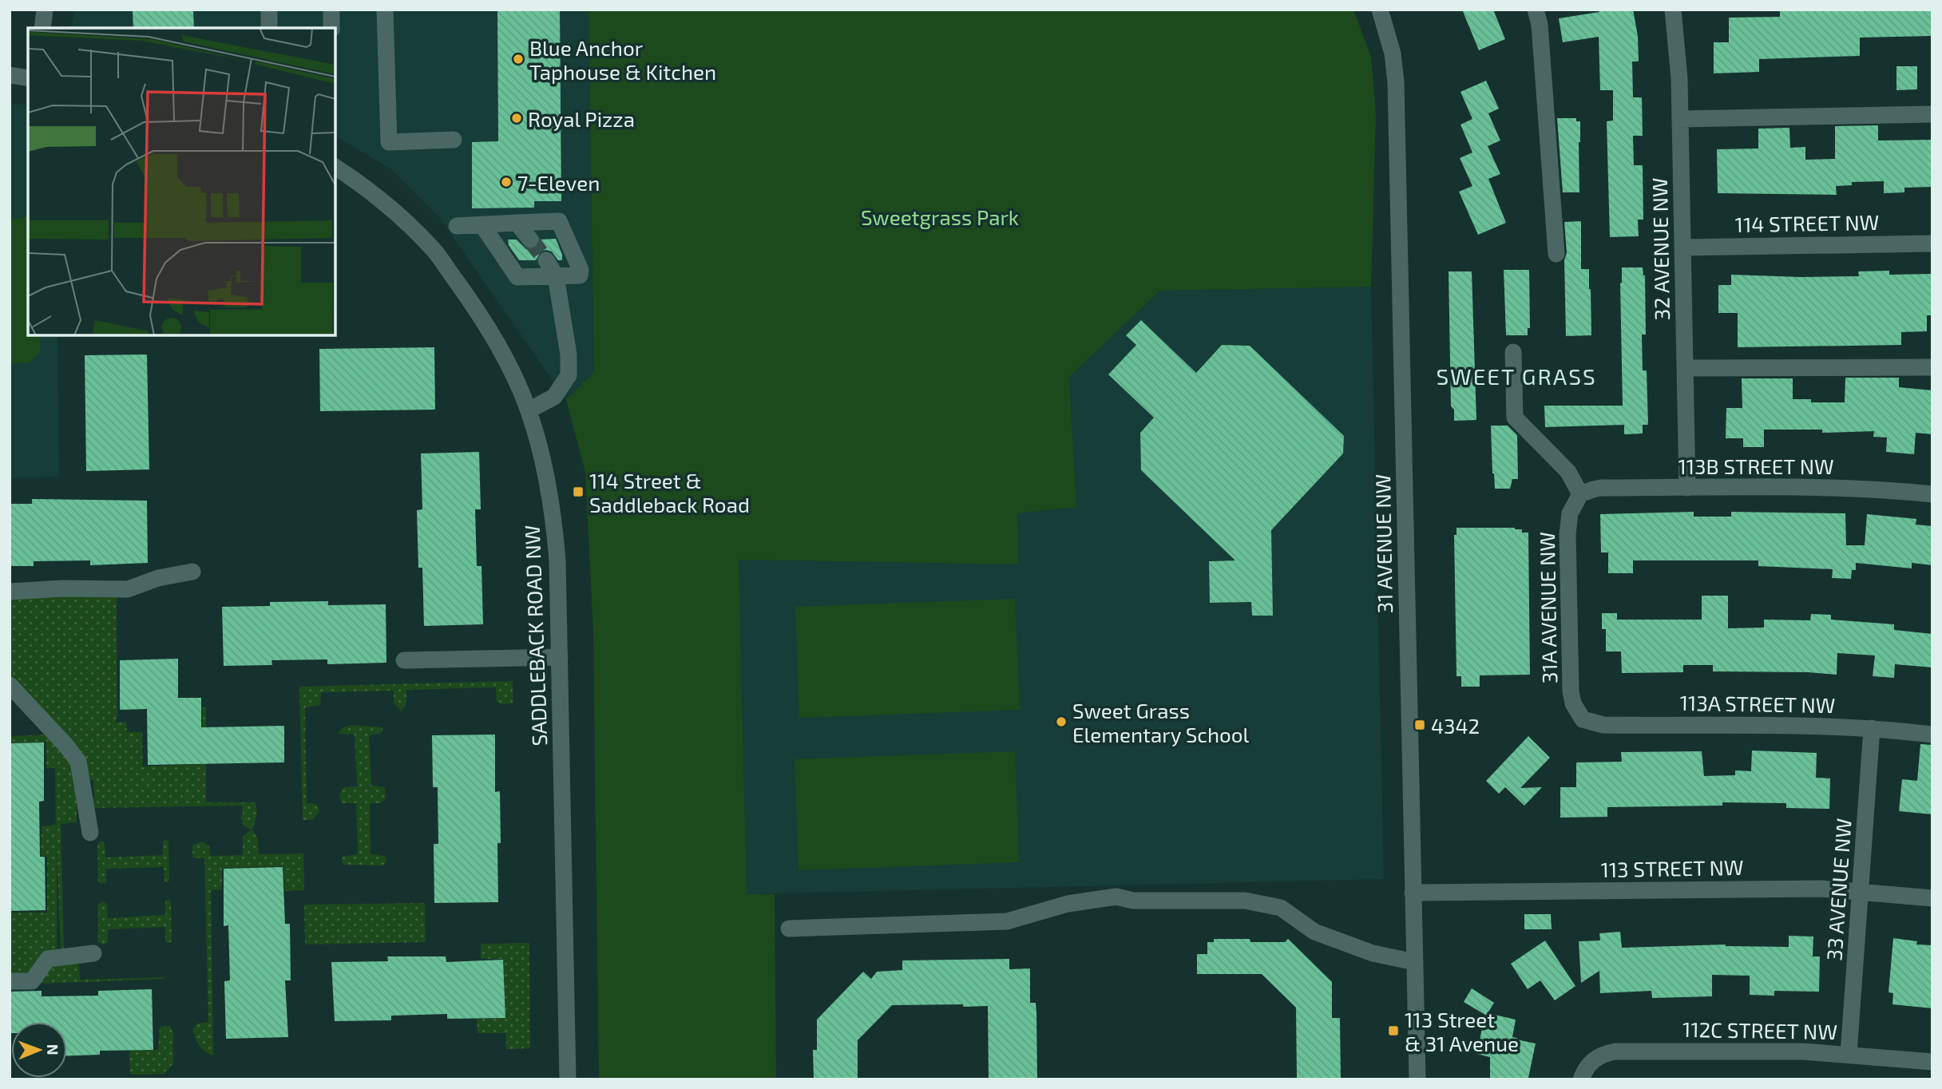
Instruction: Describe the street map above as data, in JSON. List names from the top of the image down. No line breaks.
{"streets":{"street":["114 STREET NW","32 AVENUE NW","113B STREET NW","31 AVENUE NW","31A AVENUE NW","SADDLEBACK ROAD NW","113A STREET NW","113 STREET NW","33 AVENUE NW","112C STREET NW"]},"crossings":[["114 STREET NW","32 AVENUE NW"],["32 AVENUE NW","113B STREET NW"],["113B STREET NW","31A AVENUE NW"],["31 AVENUE NW","113 STREET NW"],["31A AVENUE NW","113A STREET NW"],["113A STREET NW","33 AVENUE NW"],["113 STREET NW","33 AVENUE NW"],["33 AVENUE NW","112C STREET NW"]],"districts":["SWEET GRASS"],"parks":["Sweetgrass Park"],"places":{"other":["Blue Anchor Taphouse & Kitchen","Royal Pizza","7-Eleven","Sweet Grass Elementary School"],"transit":["114 Street & Saddleback Road","4342","113 Street & 31 Avenue"]},"north":"right"}
